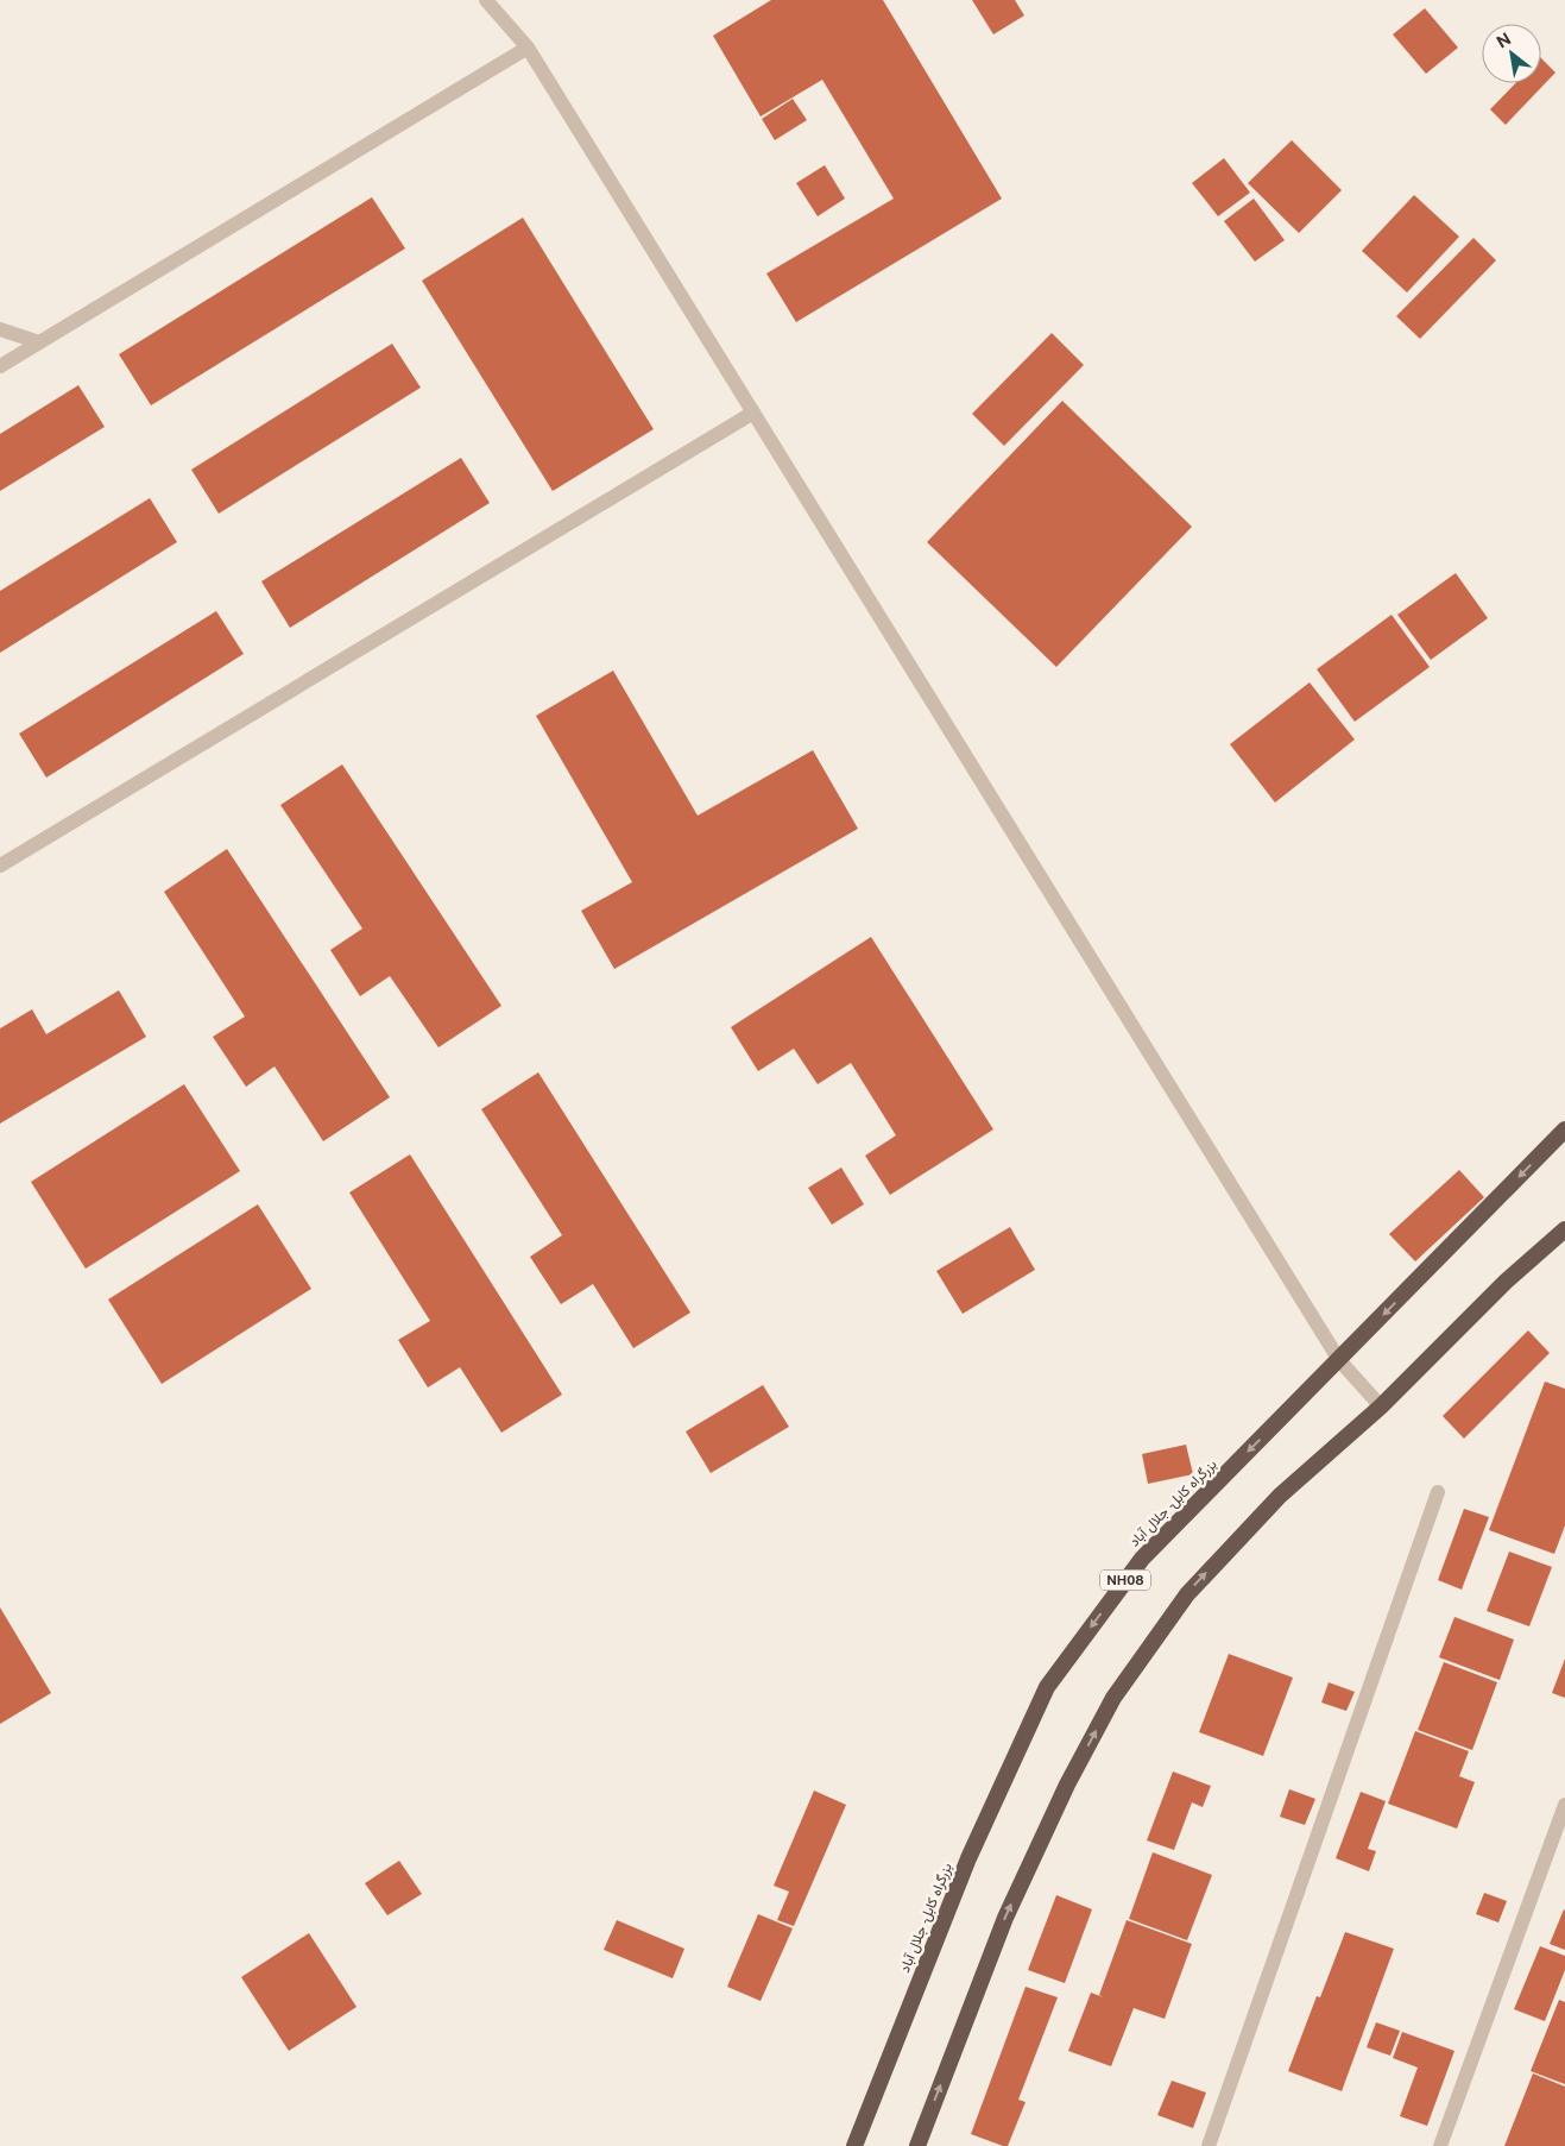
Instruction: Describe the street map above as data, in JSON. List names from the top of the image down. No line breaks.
{"streets":{"highway":["بزرگراه کابل- جلال آباد","NH08"]},"north":"top left"}
